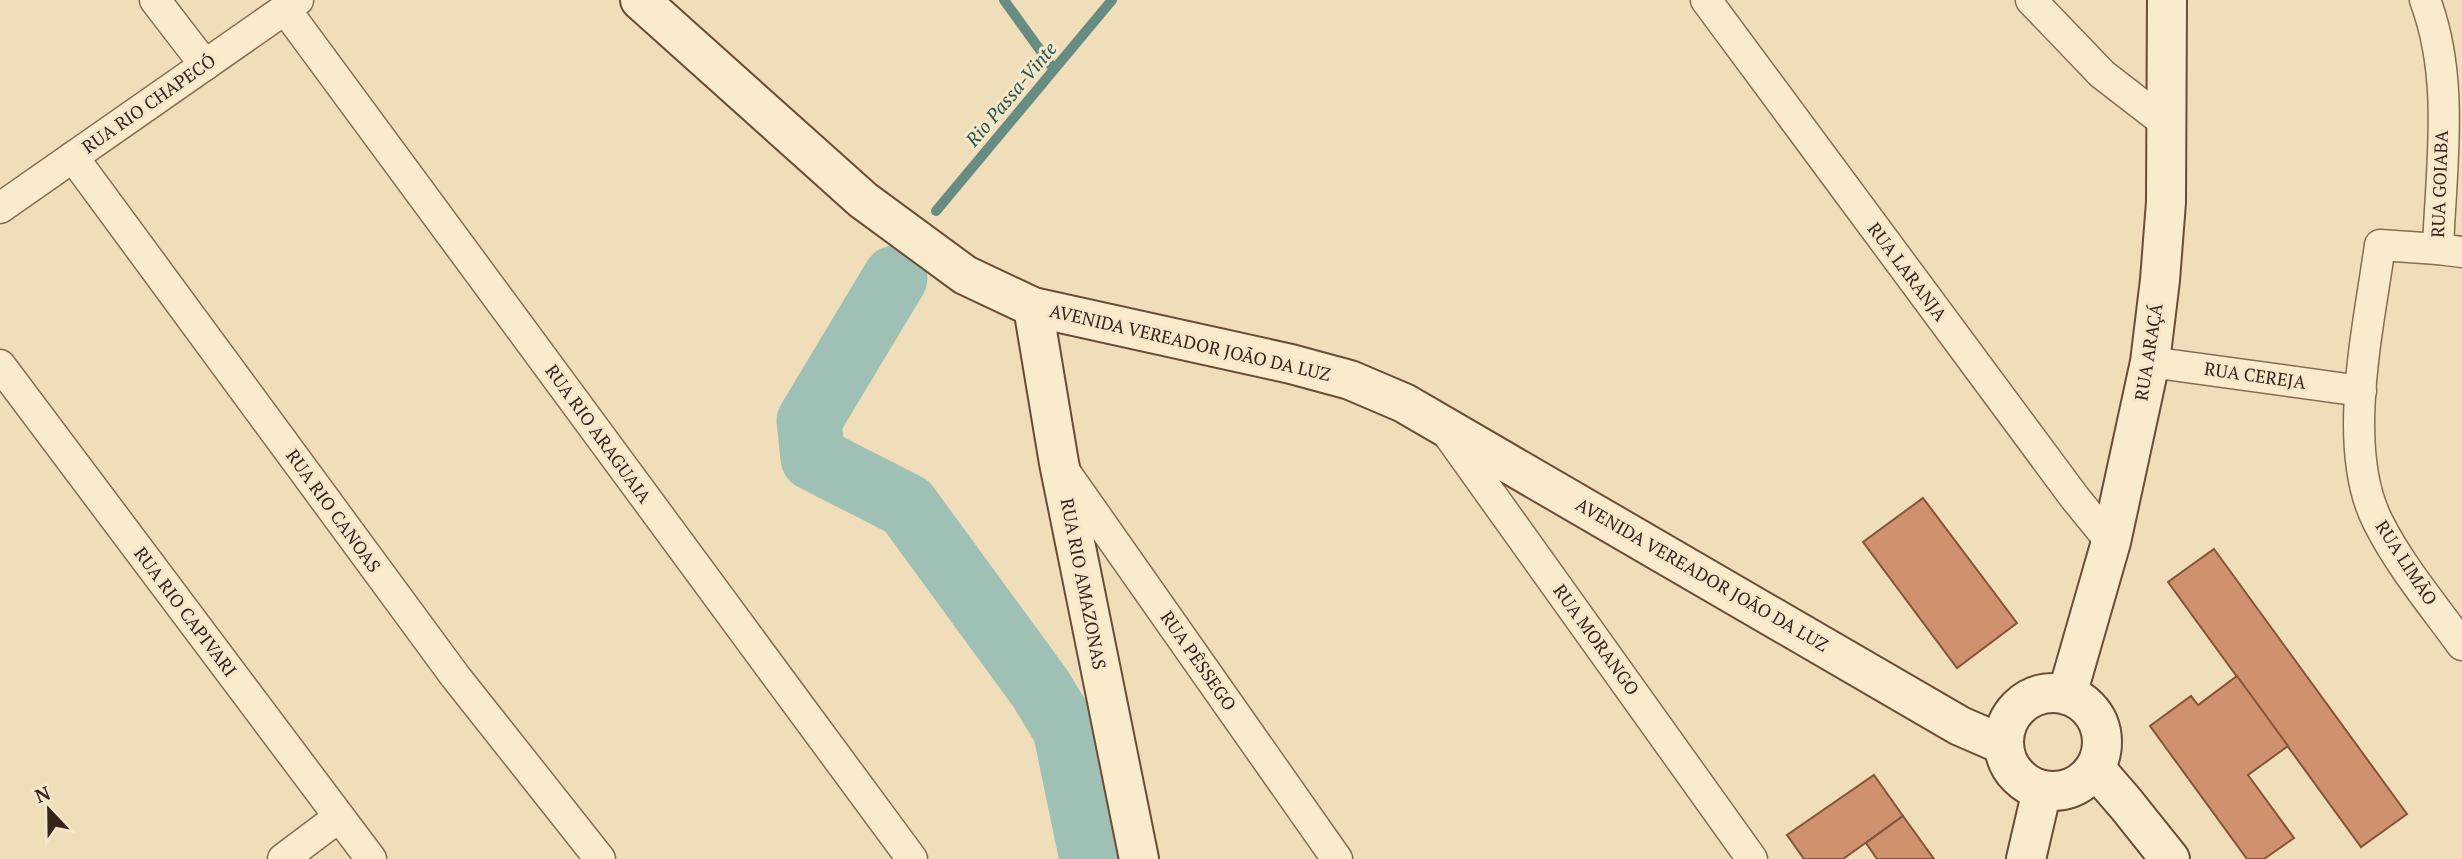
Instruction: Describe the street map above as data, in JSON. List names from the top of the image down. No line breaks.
{"streets":{"street":["RUA RIO CHAPECÓ","RUA GOIABA","RUA LARANJA","AVENIDA VEREADOR JOÃO DA LUZ","RUA ARAÇÁ","RUA CEREJA","RUA RIO ARAGUAIA","RUA RIO CANOAS","RUA LIMÃO","RUA RIO AMAZONAS","RUA RIO CAPIVARI","RUA MORANGO","RUA PÊSSEGO"]},"crossings":[["RUA RIO CHAPECÓ","RUA RIO ARAGUAIA"],["RUA RIO CHAPECÓ","RUA RIO CANOAS"],["RUA GOIABA","RUA CEREJA"],["RUA GOIABA","RUA LIMÃO"],["RUA LARANJA","RUA ARAÇÁ"],["AVENIDA VEREADOR JOÃO DA LUZ","RUA ARAÇÁ"],["AVENIDA VEREADOR JOÃO DA LUZ","RUA RIO AMAZONAS"],["AVENIDA VEREADOR JOÃO DA LUZ","RUA MORANGO"],["RUA ARAÇÁ","RUA CEREJA"],["RUA CEREJA","RUA LIMÃO"],["RUA RIO AMAZONAS","RUA PÊSSEGO"]],"water":["Rio Passa-Vinte"],"north":"top"}
